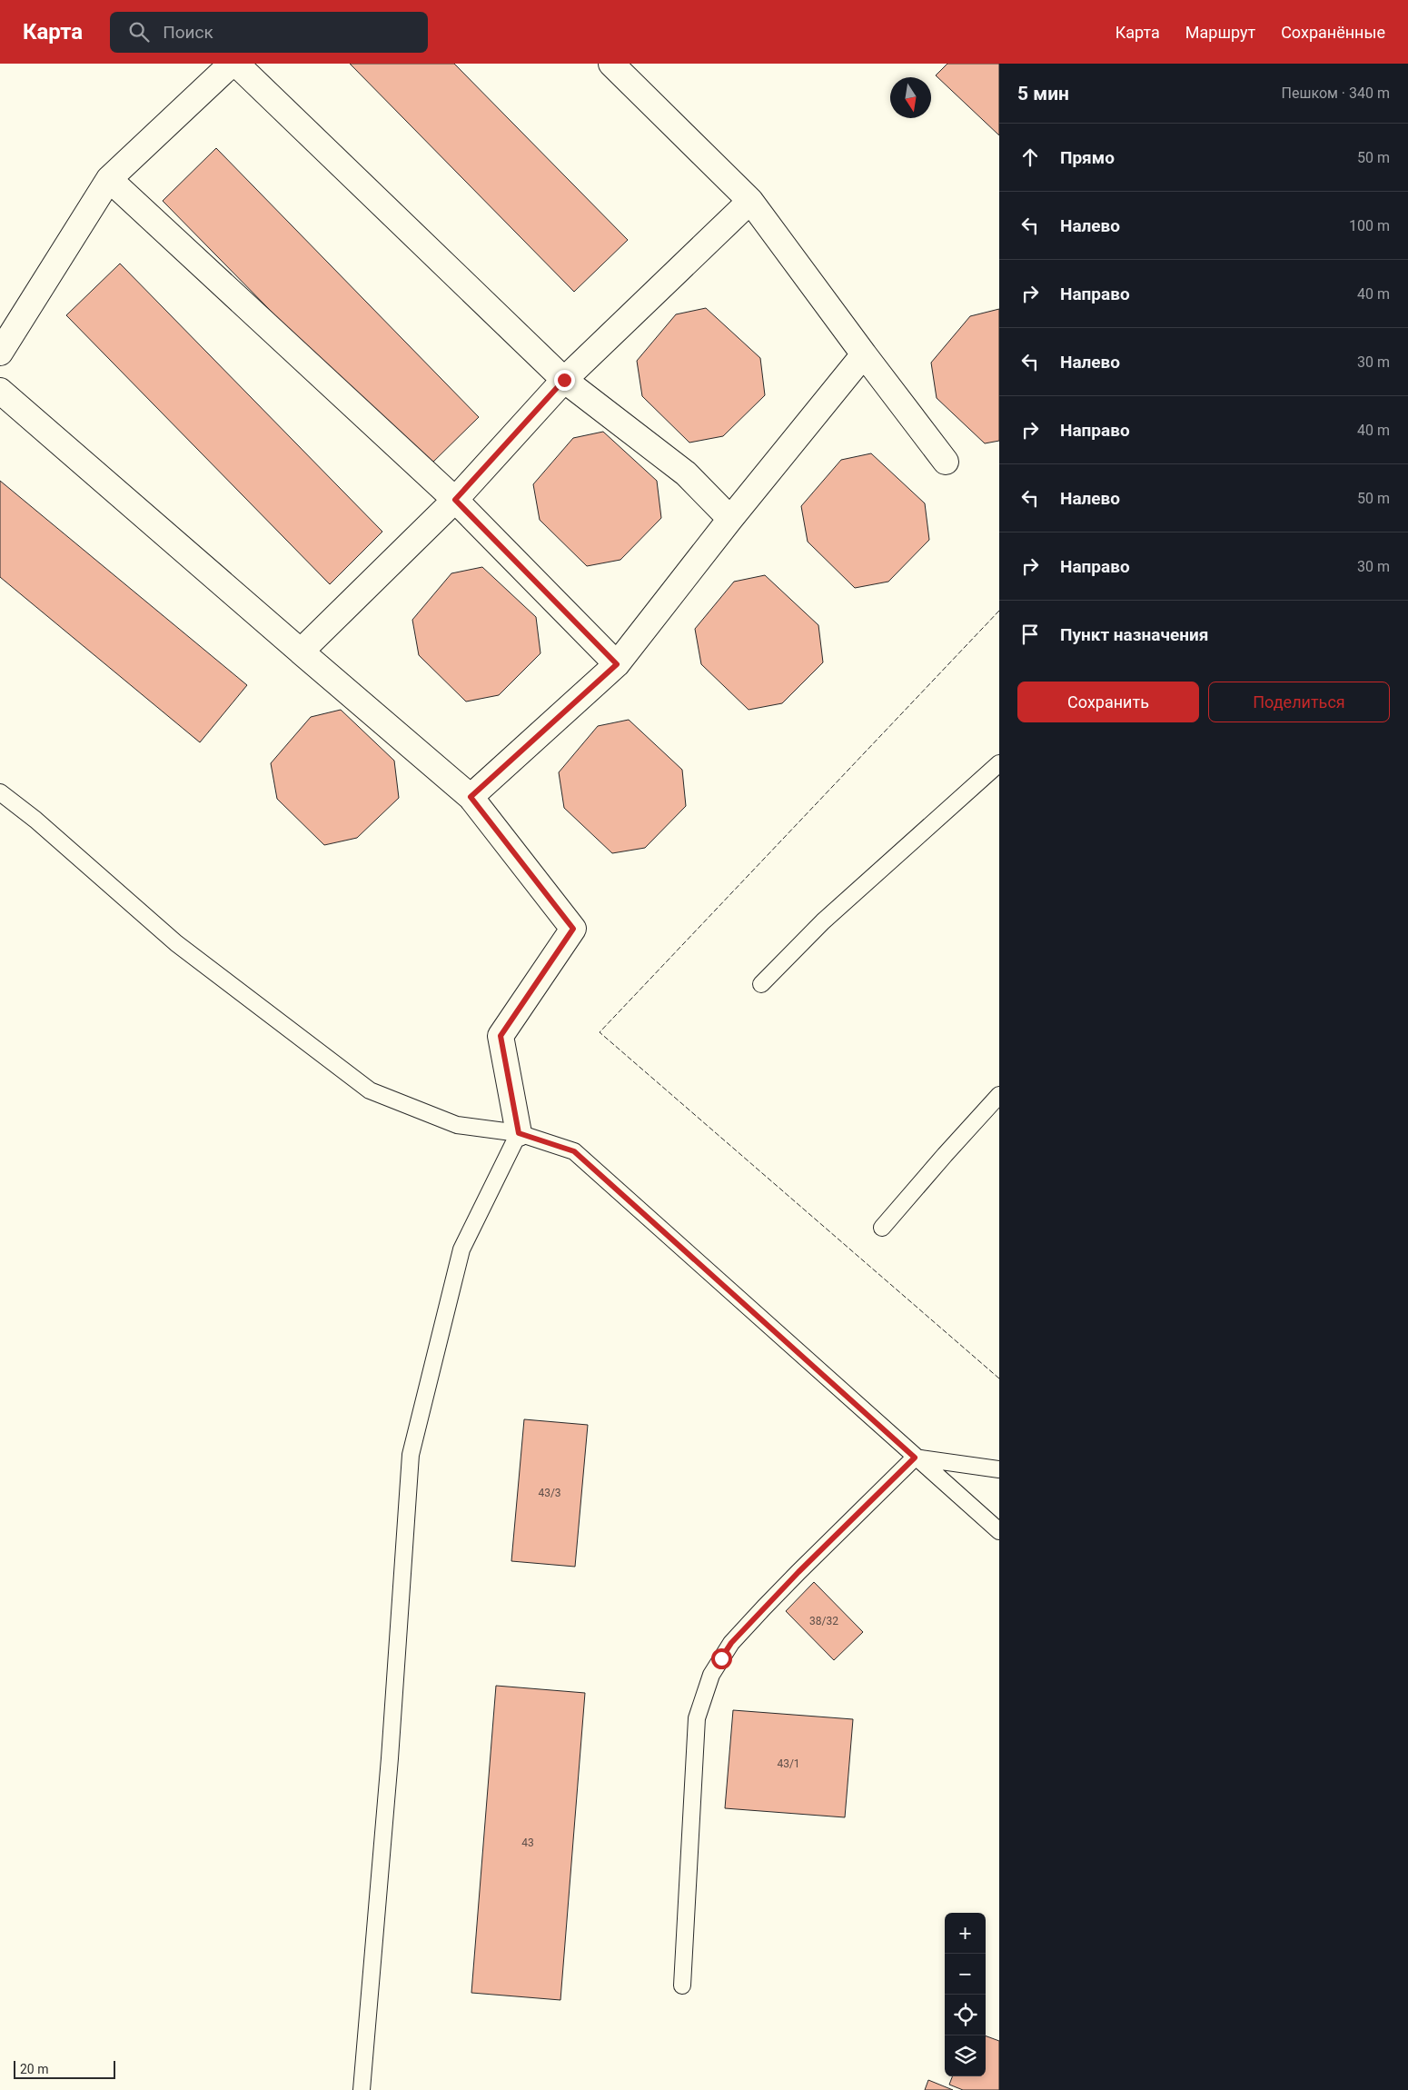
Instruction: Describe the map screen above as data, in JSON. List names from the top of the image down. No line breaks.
{"house_numbers":["43/3","38/32","43/1","43"],"scale_bar":"20 m","north":"bottom","page":{"header":"Карта","search":"Поиск","nav":["Карта","Маршрут","Сохранённые"],"heading":["5 мин","Пешком · 340 m"],"list":[["Прямо","50 m"],["Налево","100 m"],["Направо","40 m"],["Налево","30 m"],["Направо","40 m"],["Налево","50 m"],["Направо","30 m"],"Пункт назначения"],"buttons":["Сохранить","Поделиться"],"map_buttons":["+","−"],"scale":"20 m"}}
